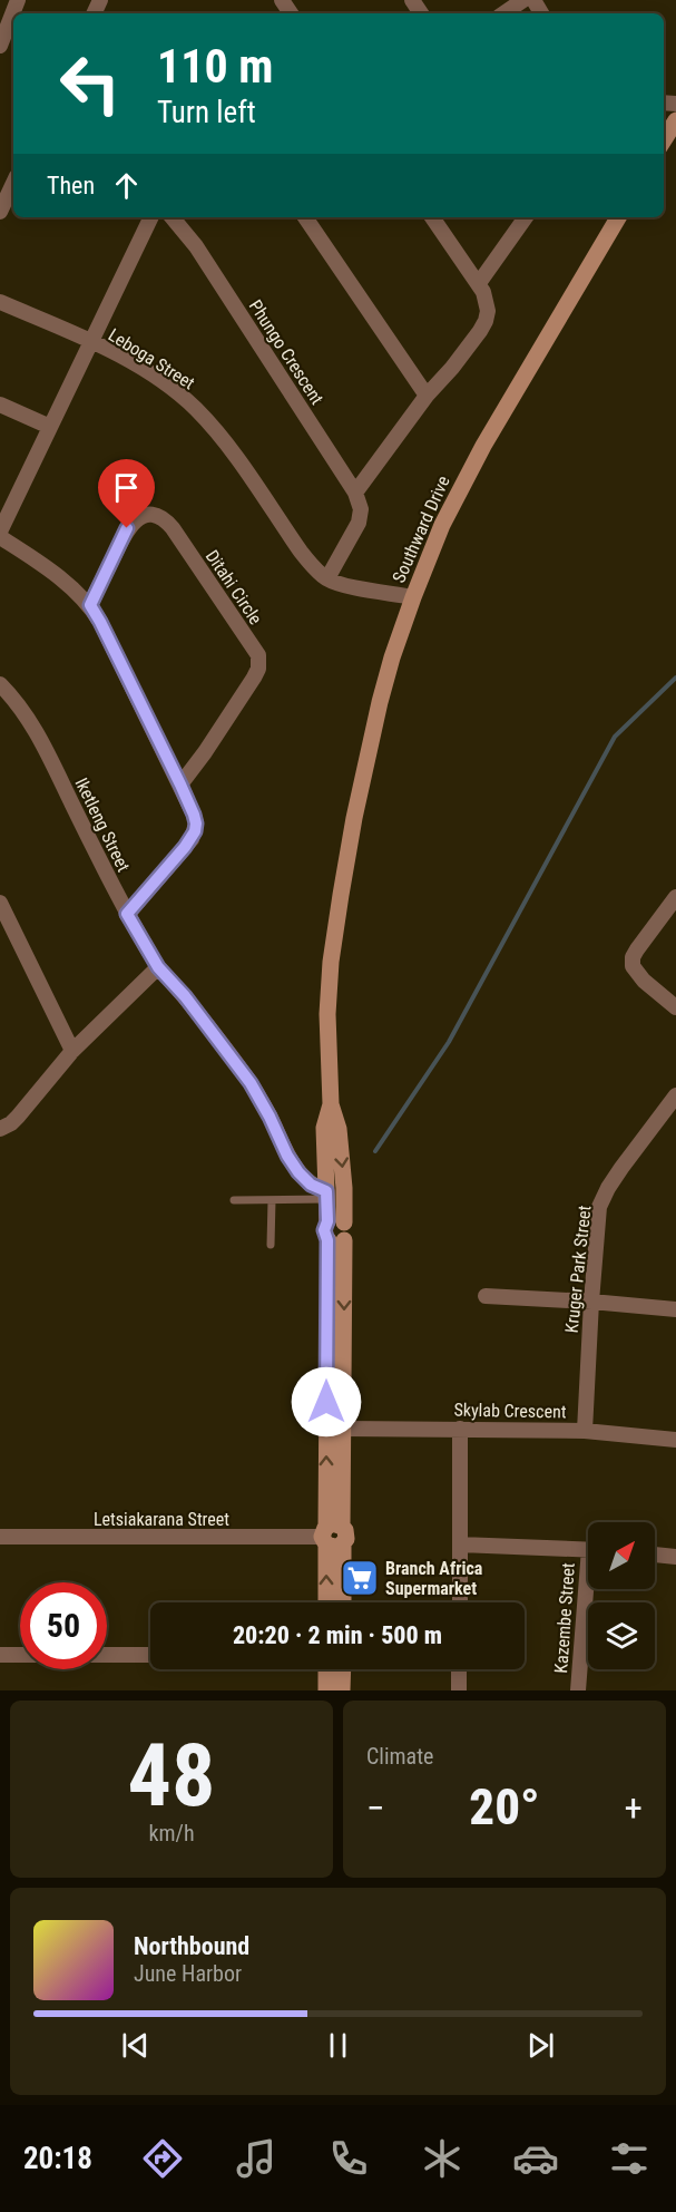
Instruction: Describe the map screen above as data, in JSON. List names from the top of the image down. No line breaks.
{"streets":{"main road":["Southward Drive"],"street":["Phungo Crescent","Leboga Street","Ditahi Circle","Iketleng Street","Kruger Park Street","Skylab Crescent","Letsiakarana Street","Kazembe Street"]},"crossings":[["Phungo Crescent","Leboga Street"],["Kruger Park Street","Skylab Crescent"]],"places":{"supermarket":["Branch Africa Supermarket"]},"north":"top right","page":{"turn":["110 m","Turn left"],"then":"Then","limit":"50","trip":"20:20 · 2 min · 500 m","tile":[["48","km/h"],"Climate"],"heat":["−","20°","+"],"song":["Northbound","June Harbor"],"tabs":"20:18"}}
